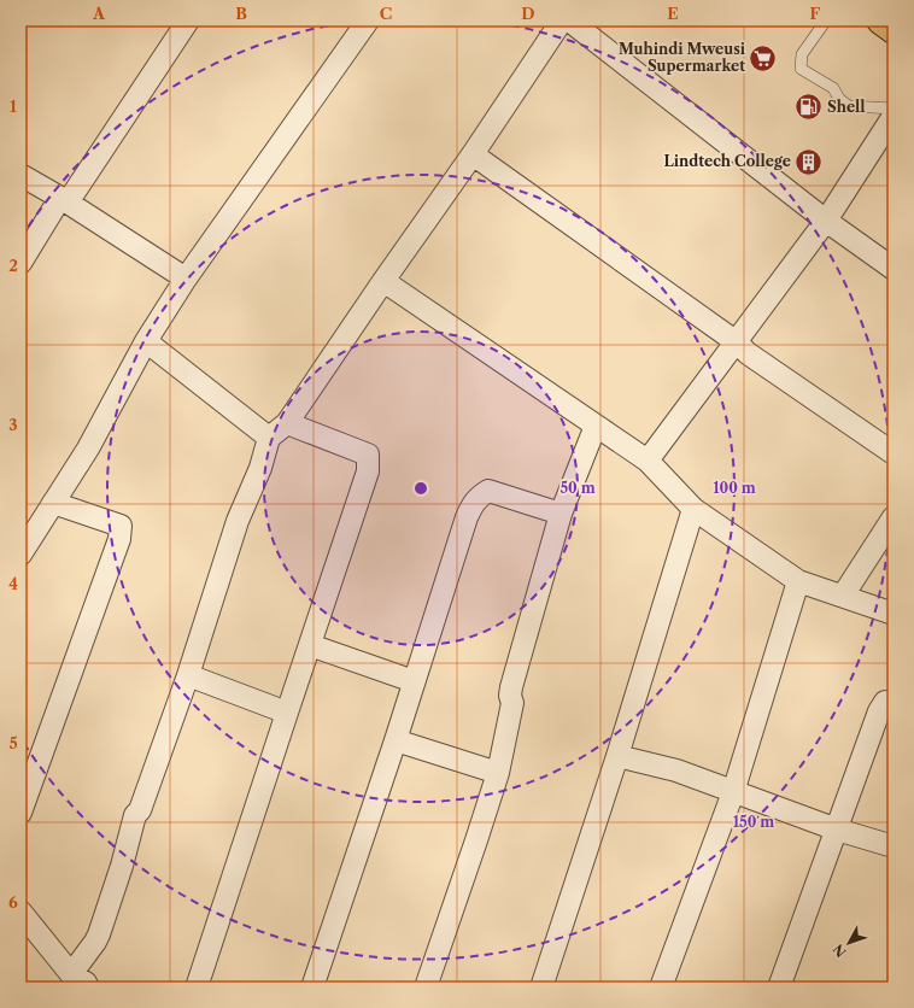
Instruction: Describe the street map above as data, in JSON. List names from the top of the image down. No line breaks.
{"places":{"supermarket":["Muhindi Mweusi Supermarket"],"fuel station":["Shell"],"building":["Lindtech College"]},"north":"bottom left","grid":{"columns":["A","B","C","D","E","F"],"rows":["1","2","3","4","5","6"]},"rings":["50 m","100 m","150 m"]}
